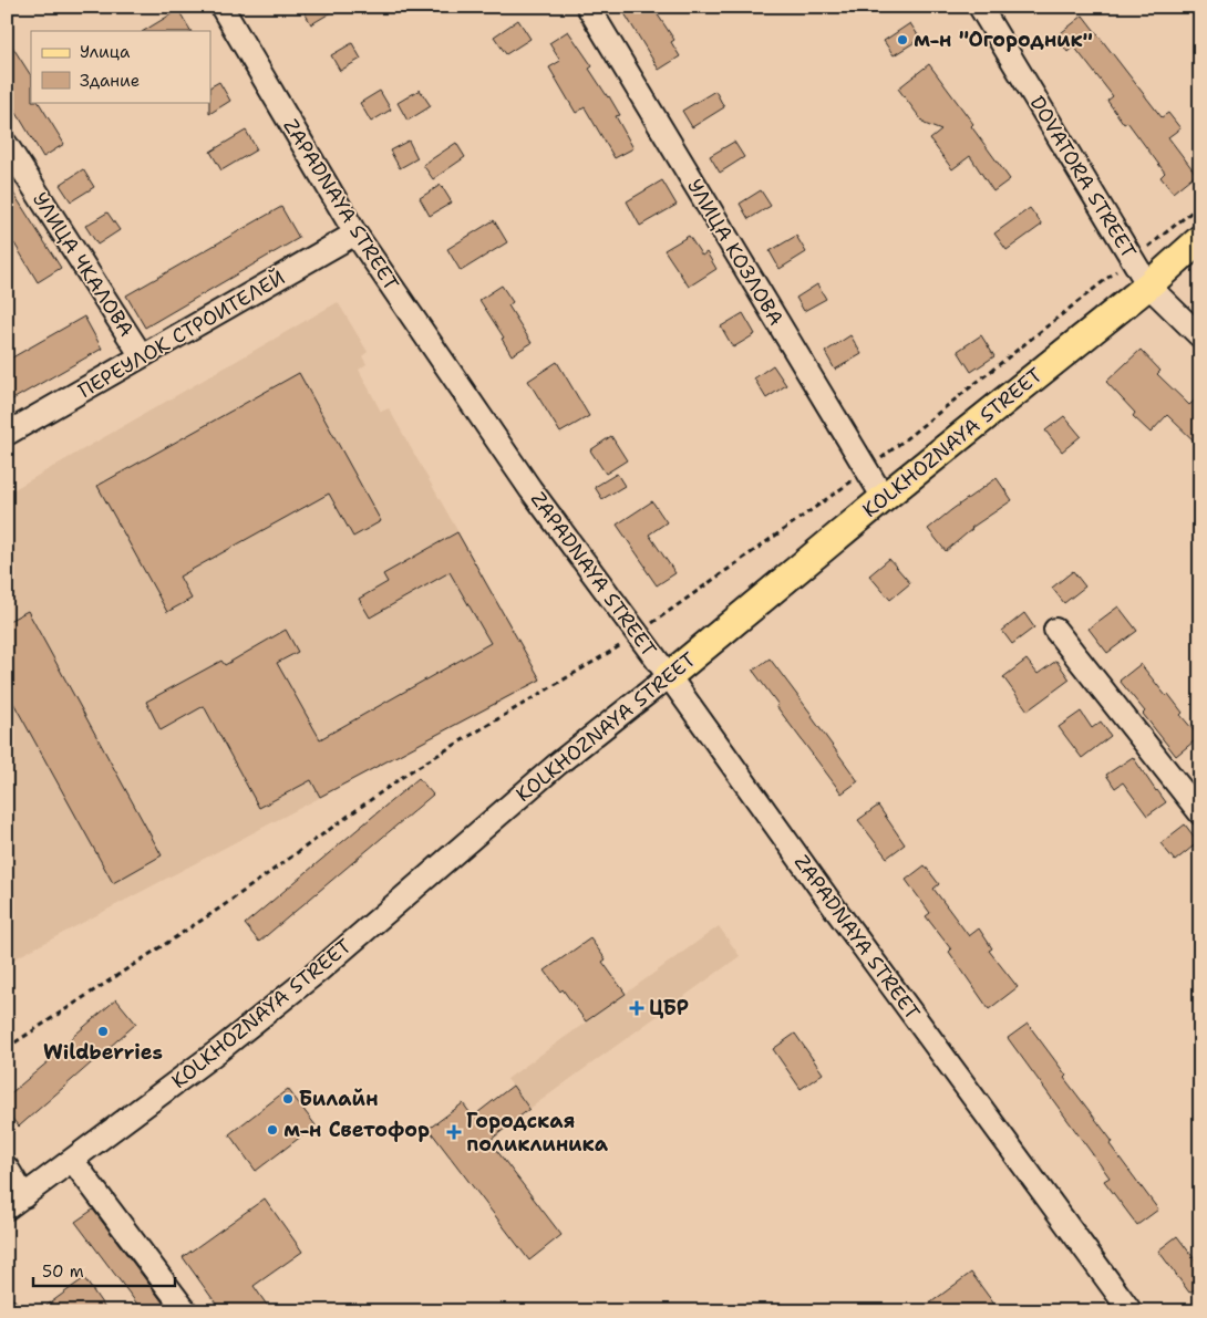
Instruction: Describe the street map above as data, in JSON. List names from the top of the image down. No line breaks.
{"streets":{"main road":["KOLKHOZNAYA STREET"],"street":["DOVATORA STREET","ZAPADNAYA STREET","УЛИЦА КОЗЛОВА","УЛИЦА ЧКАЛОВА","ПЕРЕУЛОК СТРОИТЕЛЕЙ"]},"crossings":[["DOVATORA STREET","KOLKHOZNAYA STREET"],["ZAPADNAYA STREET","ПЕРЕУЛОК СТРОИТЕЛЕЙ"],["ZAPADNAYA STREET","KOLKHOZNAYA STREET"],["УЛИЦА КОЗЛОВА","KOLKHOZNAYA STREET"],["УЛИЦА ЧКАЛОВА","ПЕРЕУЛОК СТРОИТЕЛЕЙ"]],"places":{"other":["м-н \"Огородник\"","Wildberries","Билайн","м-н Светофор"],"health":["ЦБР","Городская поликлиника"]},"legend":["Улица","Здание"],"scale_bar":"50 m"}
